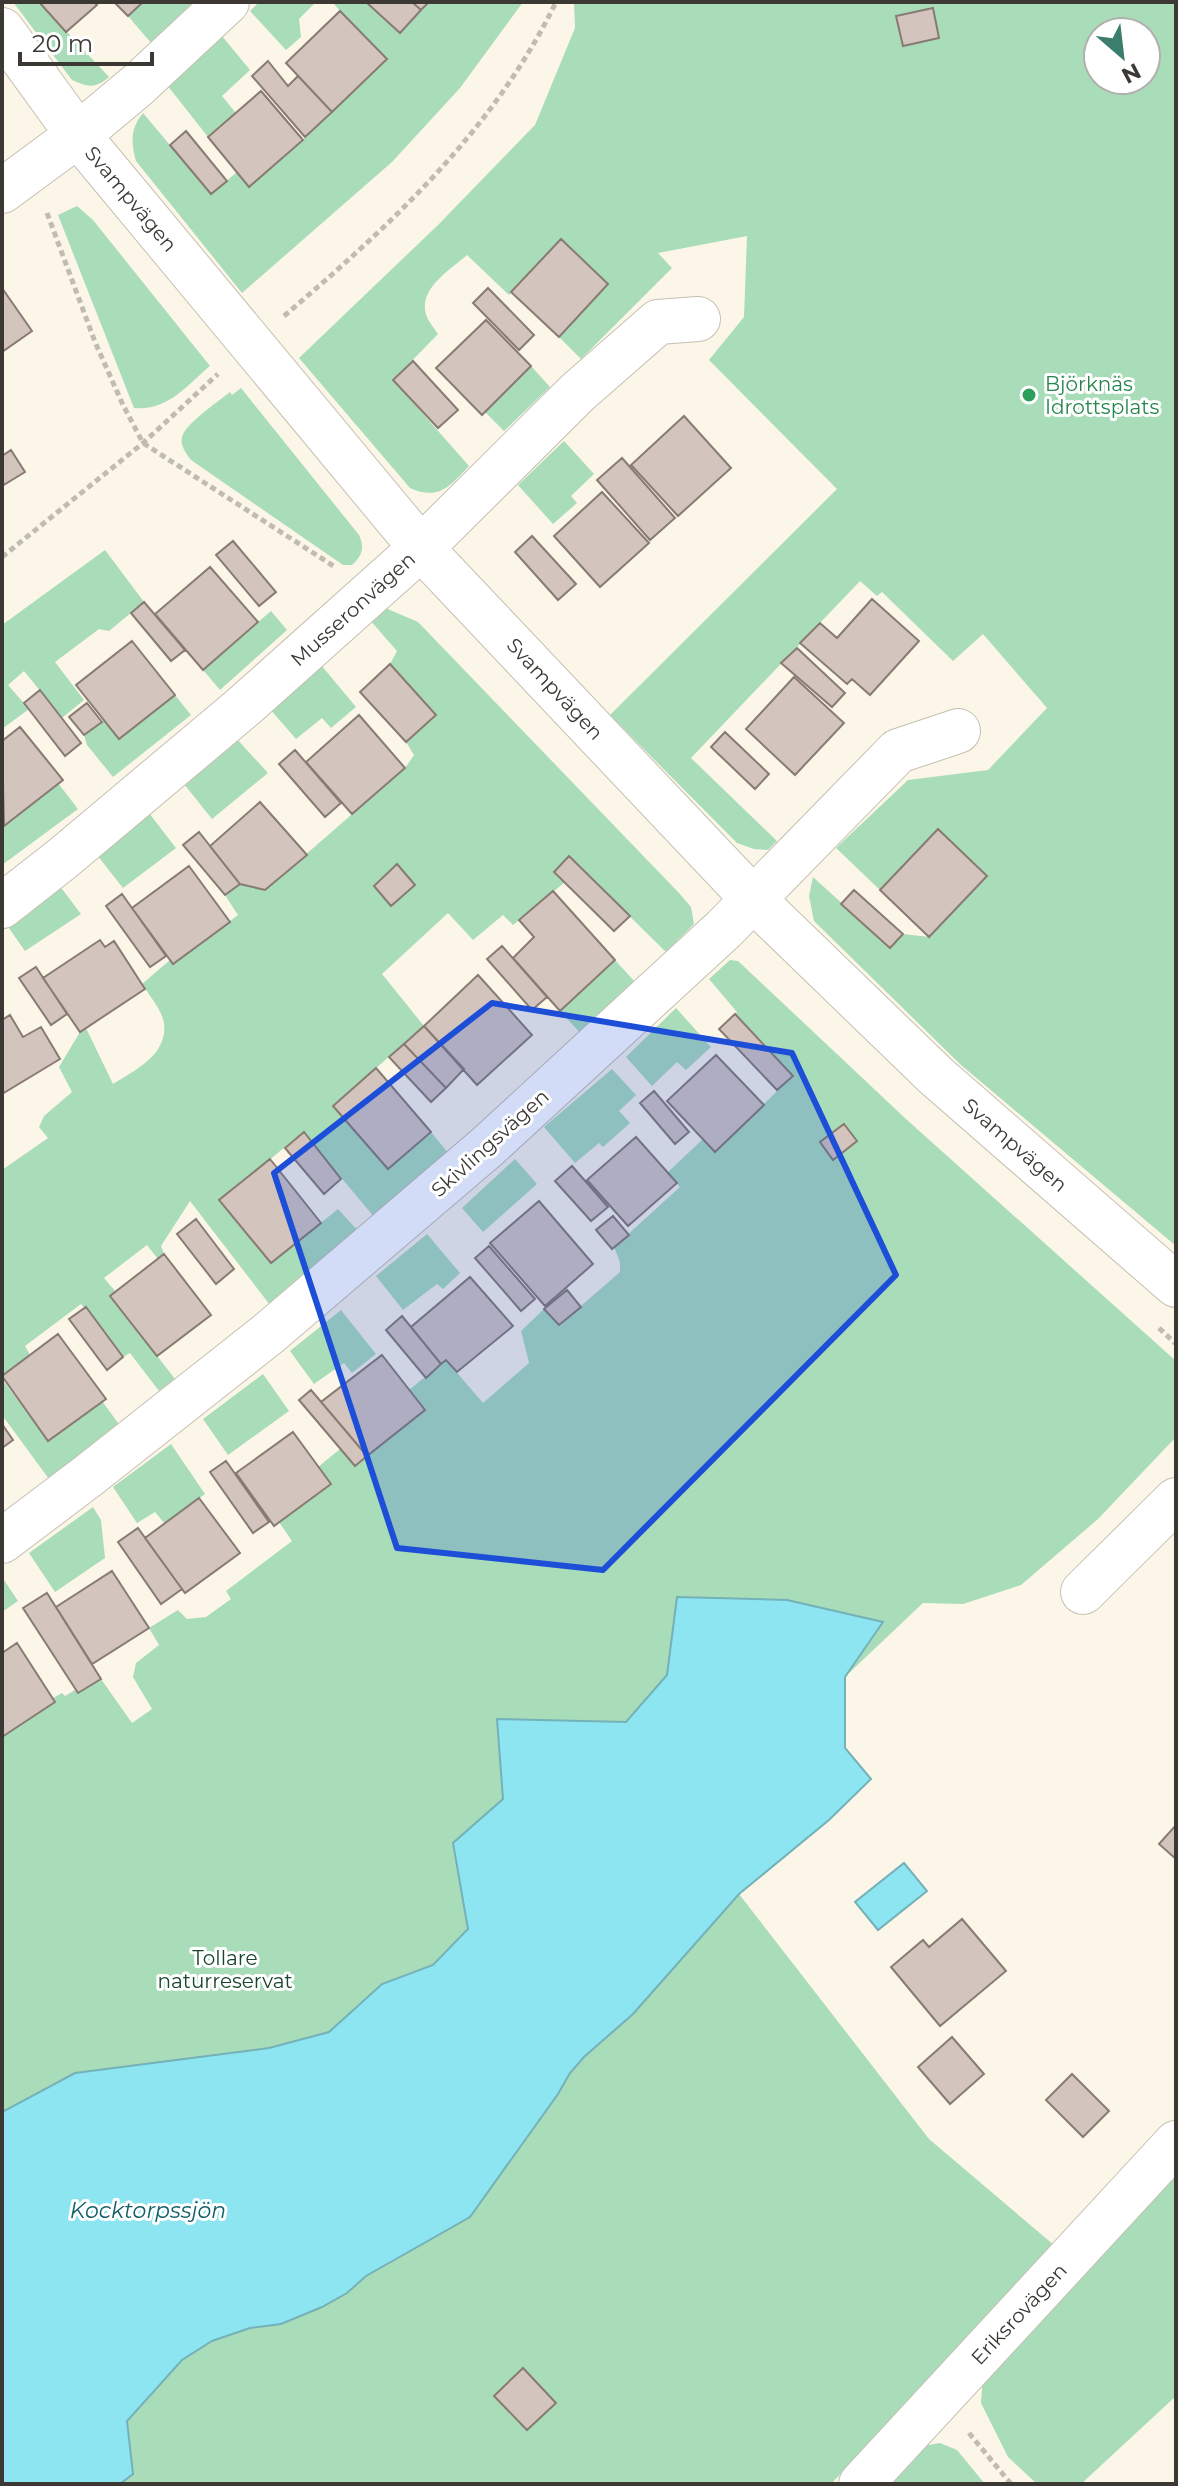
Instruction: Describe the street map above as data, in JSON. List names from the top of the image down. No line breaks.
{"streets":{"street":["Svampvägen","Musseronvägen","Skivlingsvägen","Eriksrovägen"]},"crossings":[["Svampvägen","Musseronvägen"],["Svampvägen","Skivlingsvägen"]],"water":["Kocktorpssjön"],"parks":["Tollare naturreservat"],"places":["Björknäs Idrottsplats"],"scale_bar":"20 m","north":"bottom right"}
